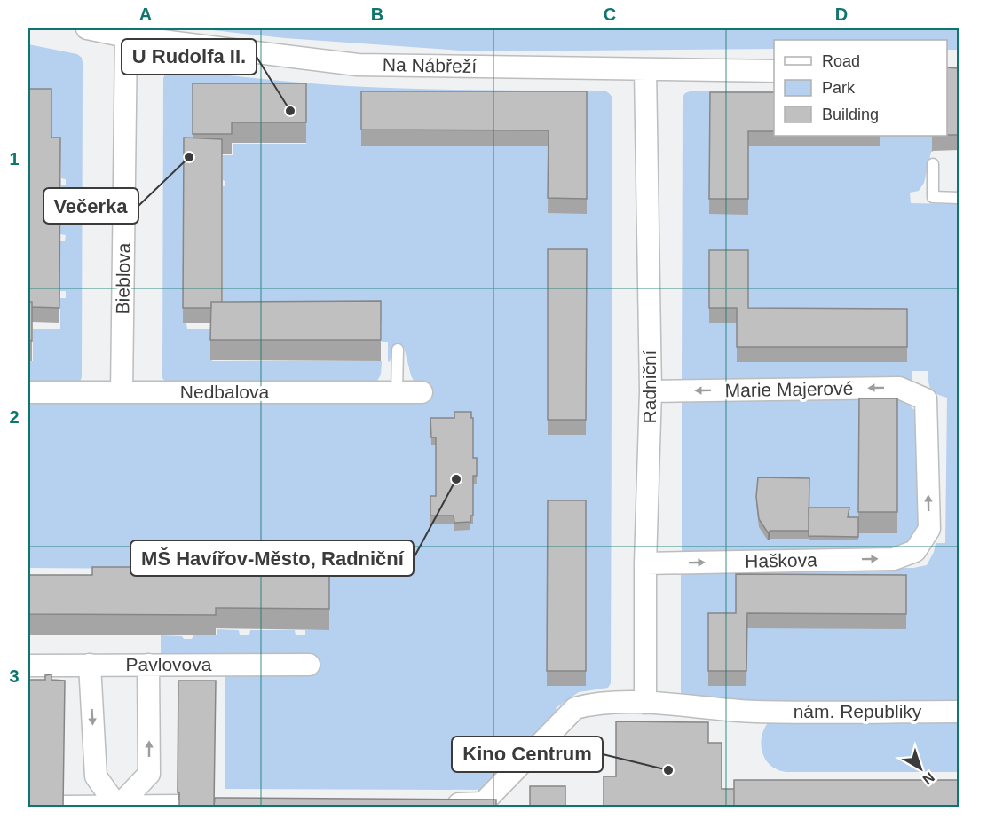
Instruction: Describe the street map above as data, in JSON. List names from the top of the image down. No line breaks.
{"streets":{"street":["Na Nábřeží","Bieblova","Radniční","Marie Majerové","Nedbalova","Haškova","Pavlovova","nám. Republiky"]},"crossings":[["Na Nábřeží","Bieblova"],["Na Nábřeží","Radniční"],["Bieblova","Nedbalova"],["Radniční","Marie Majerové"],["Radniční","Haškova"],["Radniční","nám. Republiky"],["Marie Majerové","Haškova"]],"one_way":["Haškova"],"places":["U Rudolfa II.","Večerka","MŠ Havířov-Město, Radniční","Kino Centrum"],"legend":["Road","Park","Building"],"north":"bottom right","grid":{"columns":["A","B","C","D"],"rows":["1","2","3"]}}
